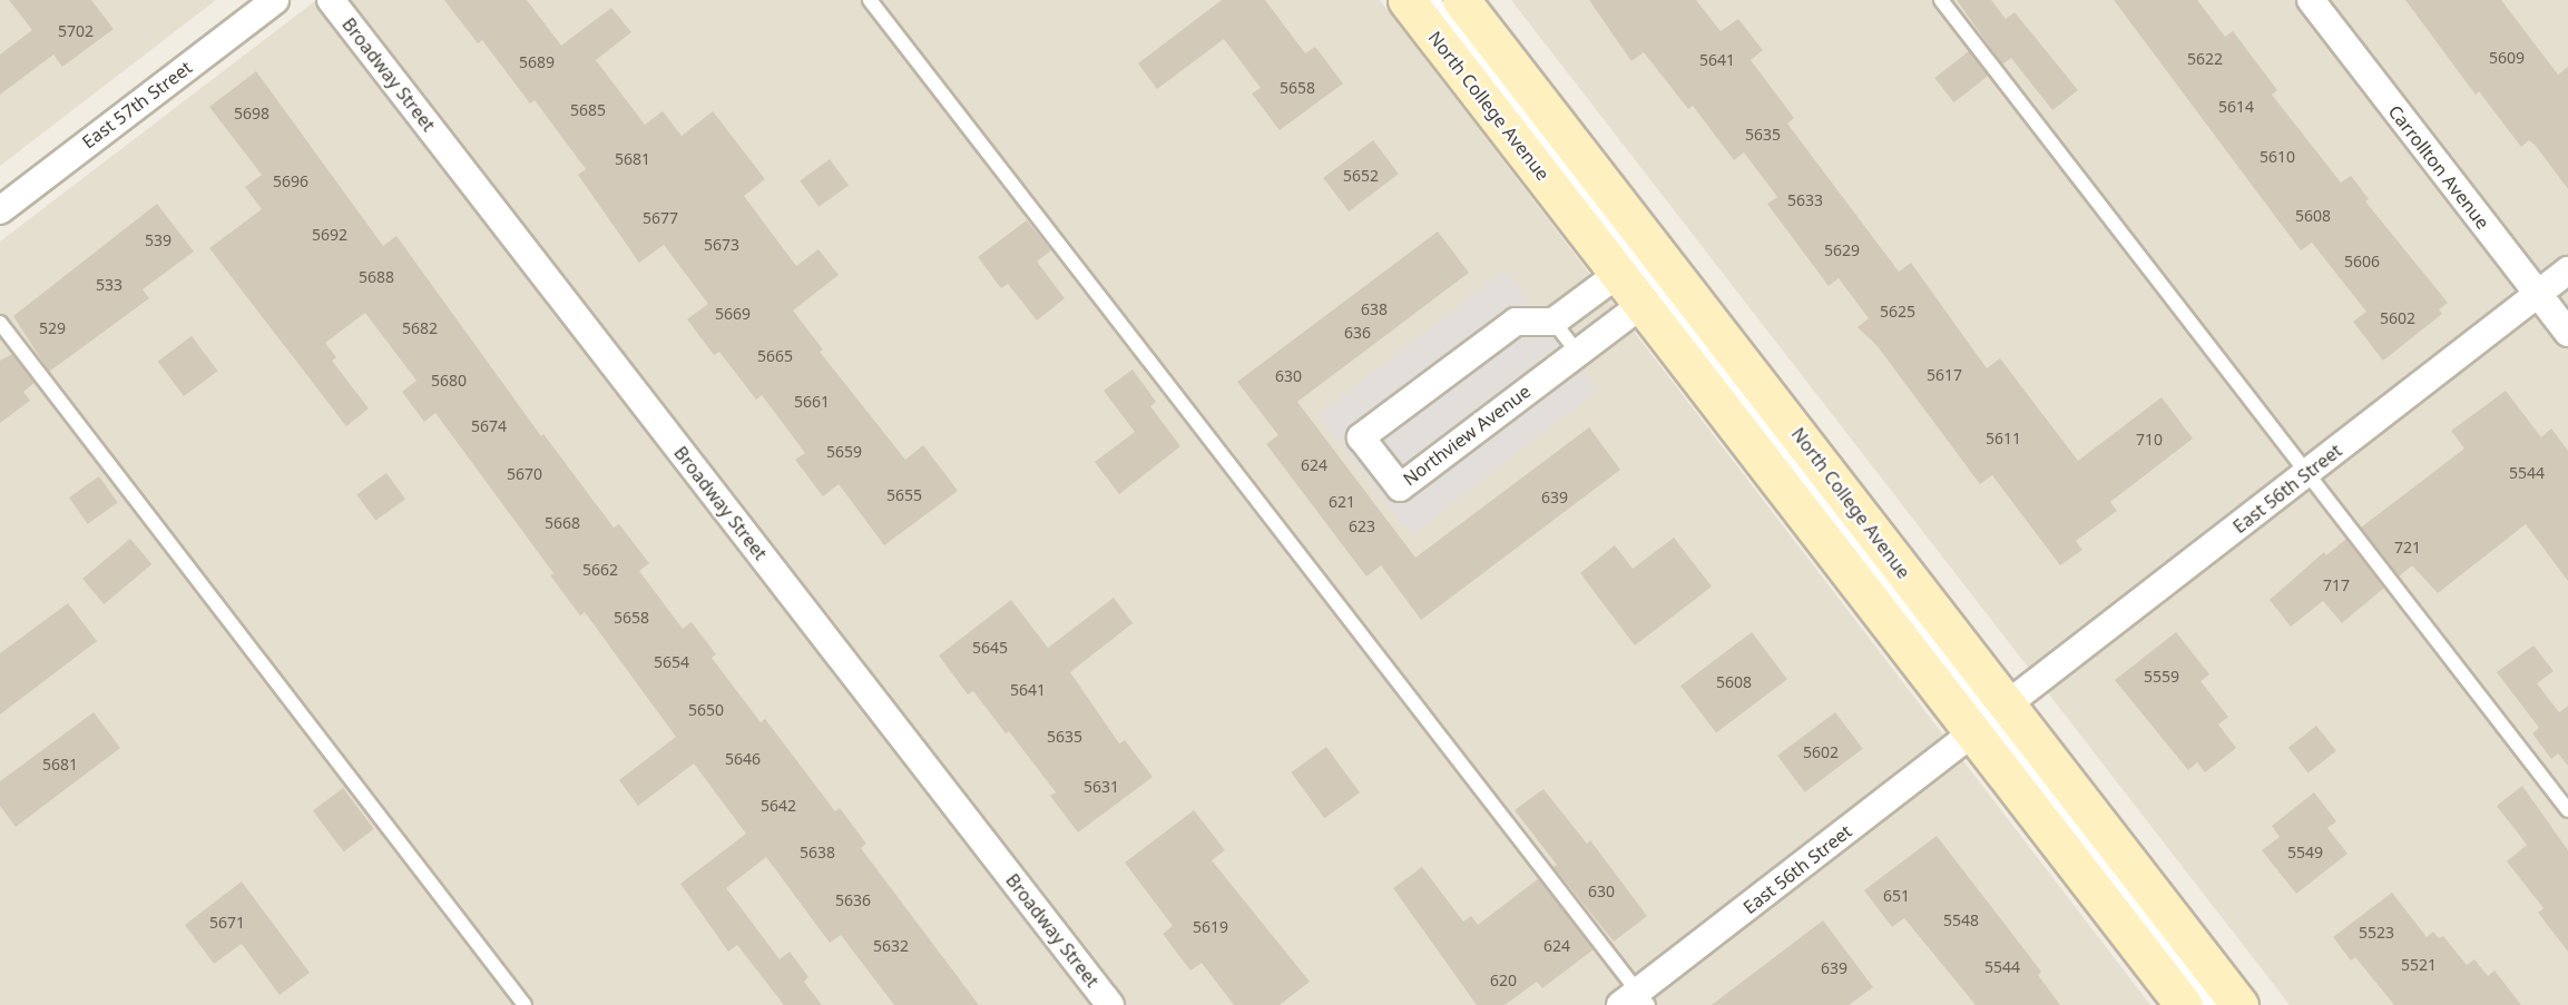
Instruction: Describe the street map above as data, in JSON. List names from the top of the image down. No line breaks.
{"streets":{"main road":["North College Avenue"],"street":["Broadway Street","East 57th Street","Carrollton Avenue","Northview Avenue","East 56th Street"]},"crossings":[["North College Avenue","Northview Avenue"],["North College Avenue","East 56th Street"],["Carrollton Avenue","East 56th Street"]],"house_numbers":["5702","5609","5622","5641","5689","5658","5614","5685","5698","5635","5610","5681","5652","5696","5633","5608","5677","5692","539","5673","5629","5606","5688","533","638","5625","5669","5602","529","5682","636","5665","5617","630","5680","5661","5674","5611","710","5659","624","5544","5670","5655","639","621","5668","623","721","5662","717","5658","5645","5654","5559","5608","5641","5650","5635","5602","5646","5681","5631","5642","5638","5549","630","651","5636","5548","5671","5619","5523","5632","624","5521","5544","639","620"]}
